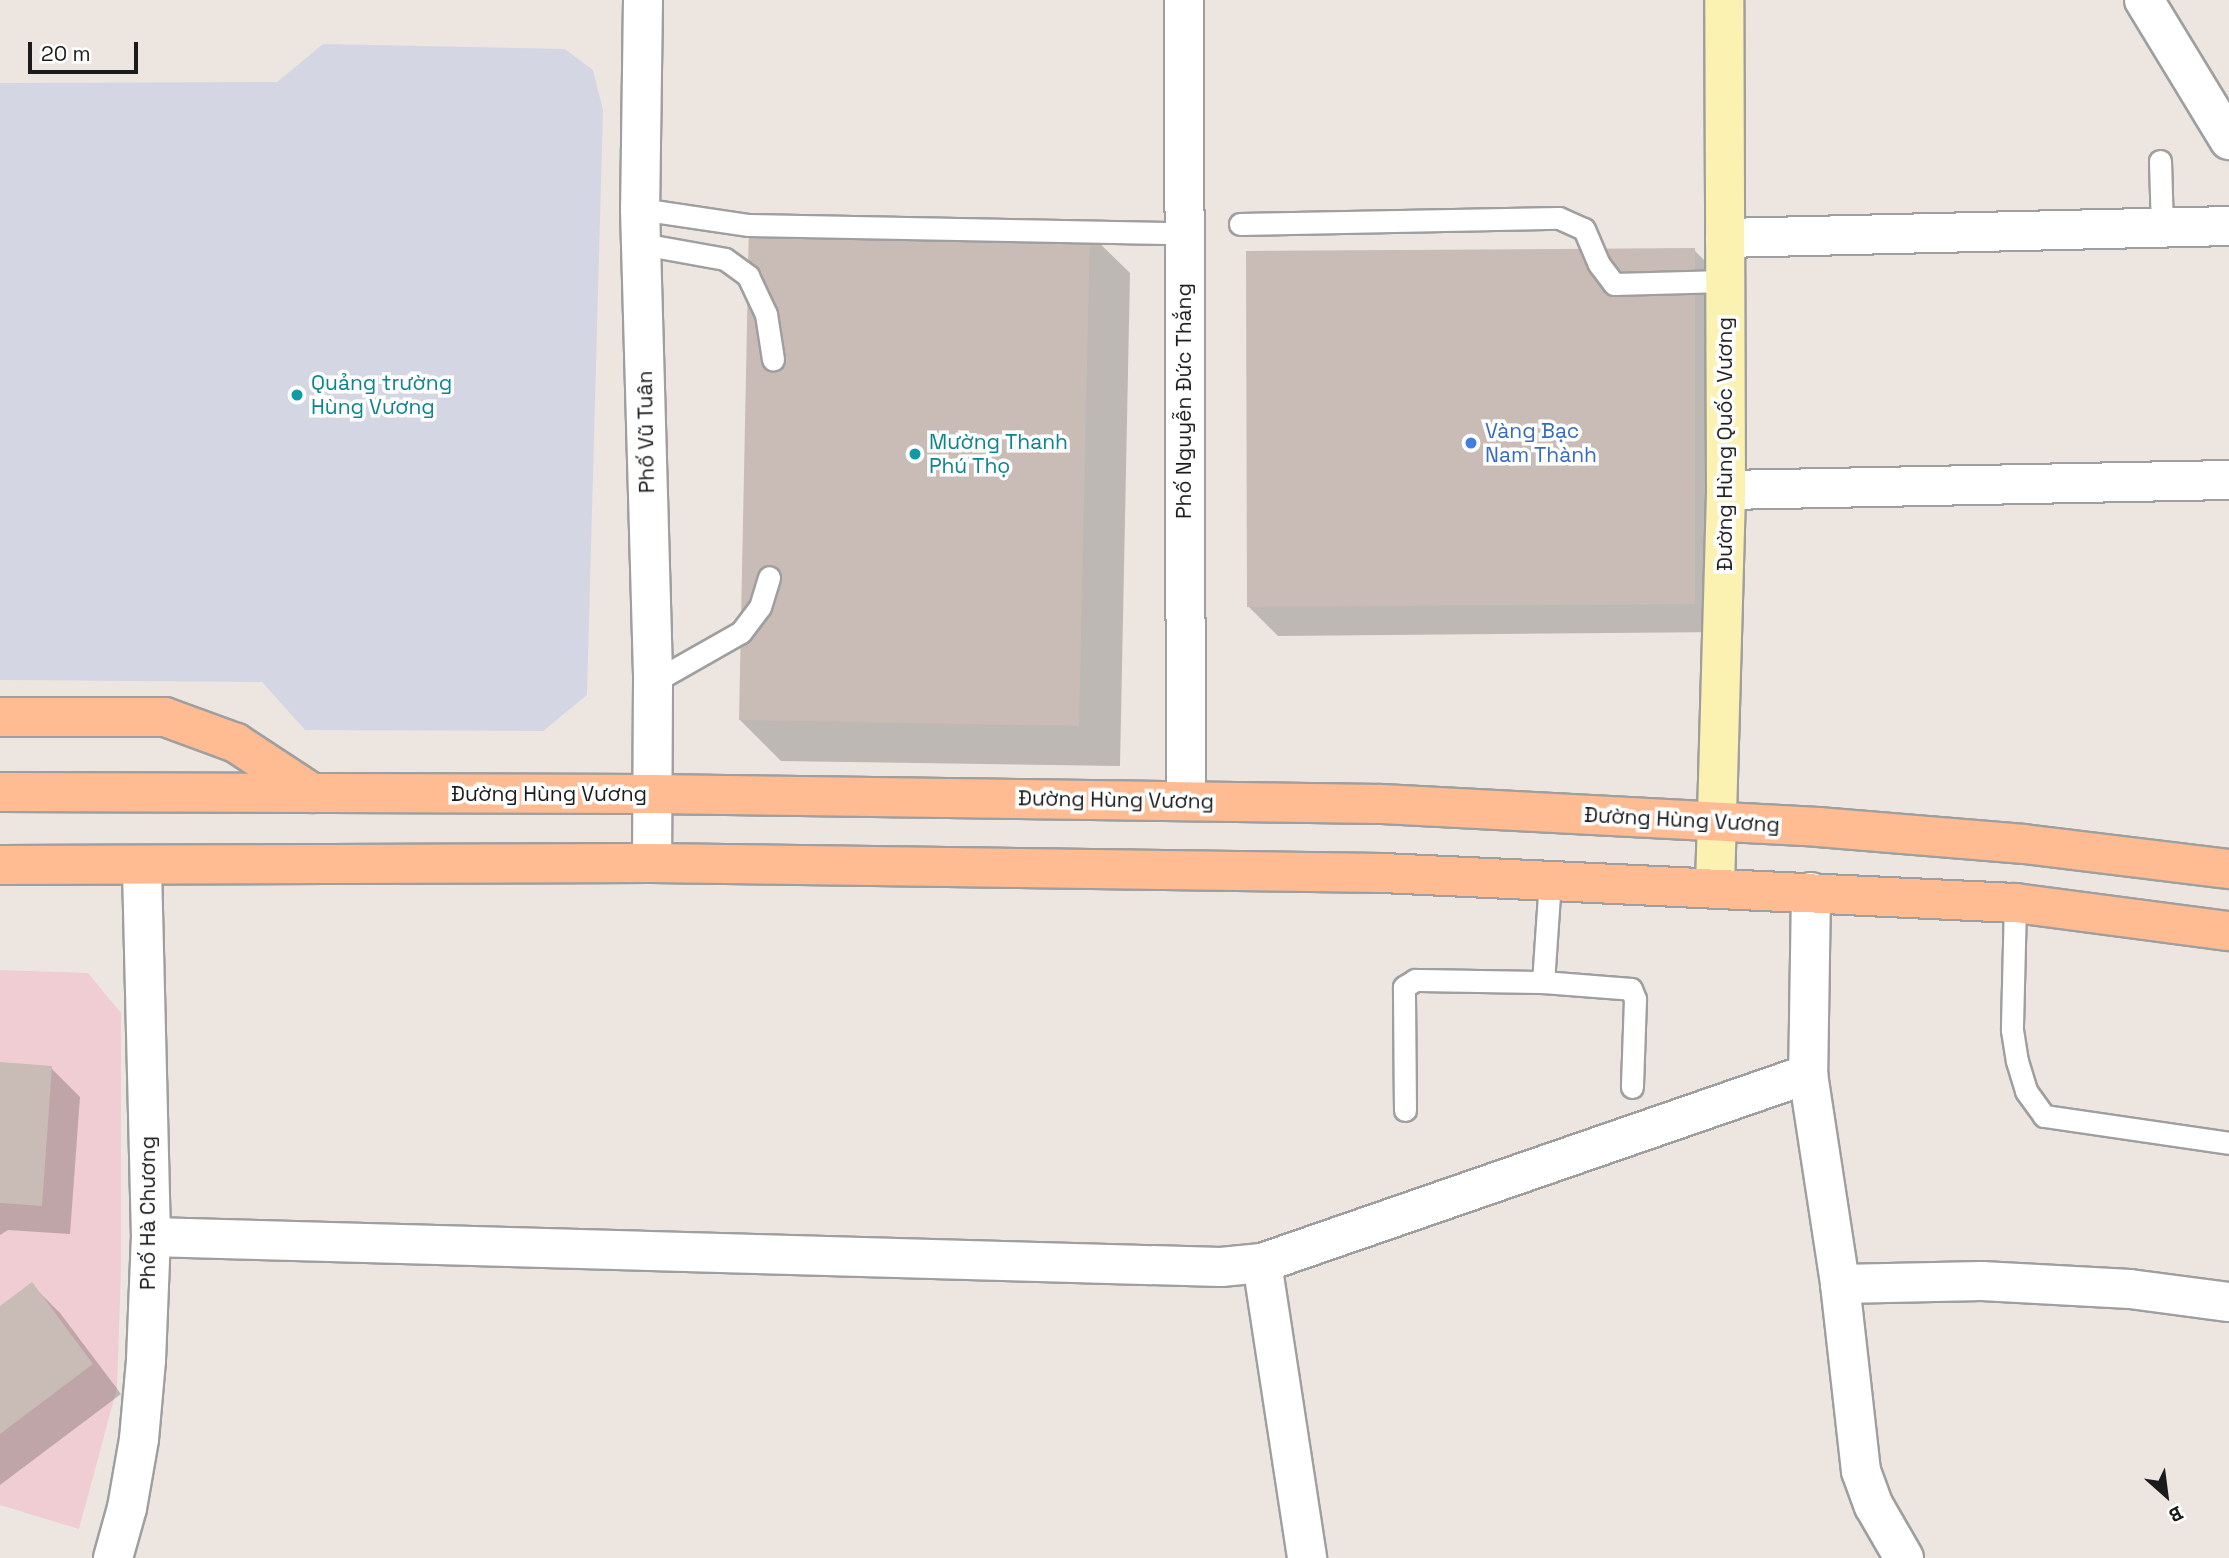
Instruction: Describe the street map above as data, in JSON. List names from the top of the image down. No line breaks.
{"streets":{"main road":["Đường Hùng Vương"],"street":["Phố Nguyễn Đức Thắng","Phố Vũ Tuân","Đường Hùng Quốc Vương","Phố Hà Chương"]},"crossings":[["Phố Nguyễn Đức Thắng","Đường Hùng Vương"],["Phố Vũ Tuân","Đường Hùng Vương"],["Đường Hùng Quốc Vương","Đường Hùng Vương"]],"places":["Quảng trường Hùng Vương","Vàng Bạc Nam Thành","Mường Thanh Phú Thọ"],"scale_bar":"20 m","north":"bottom right"}
